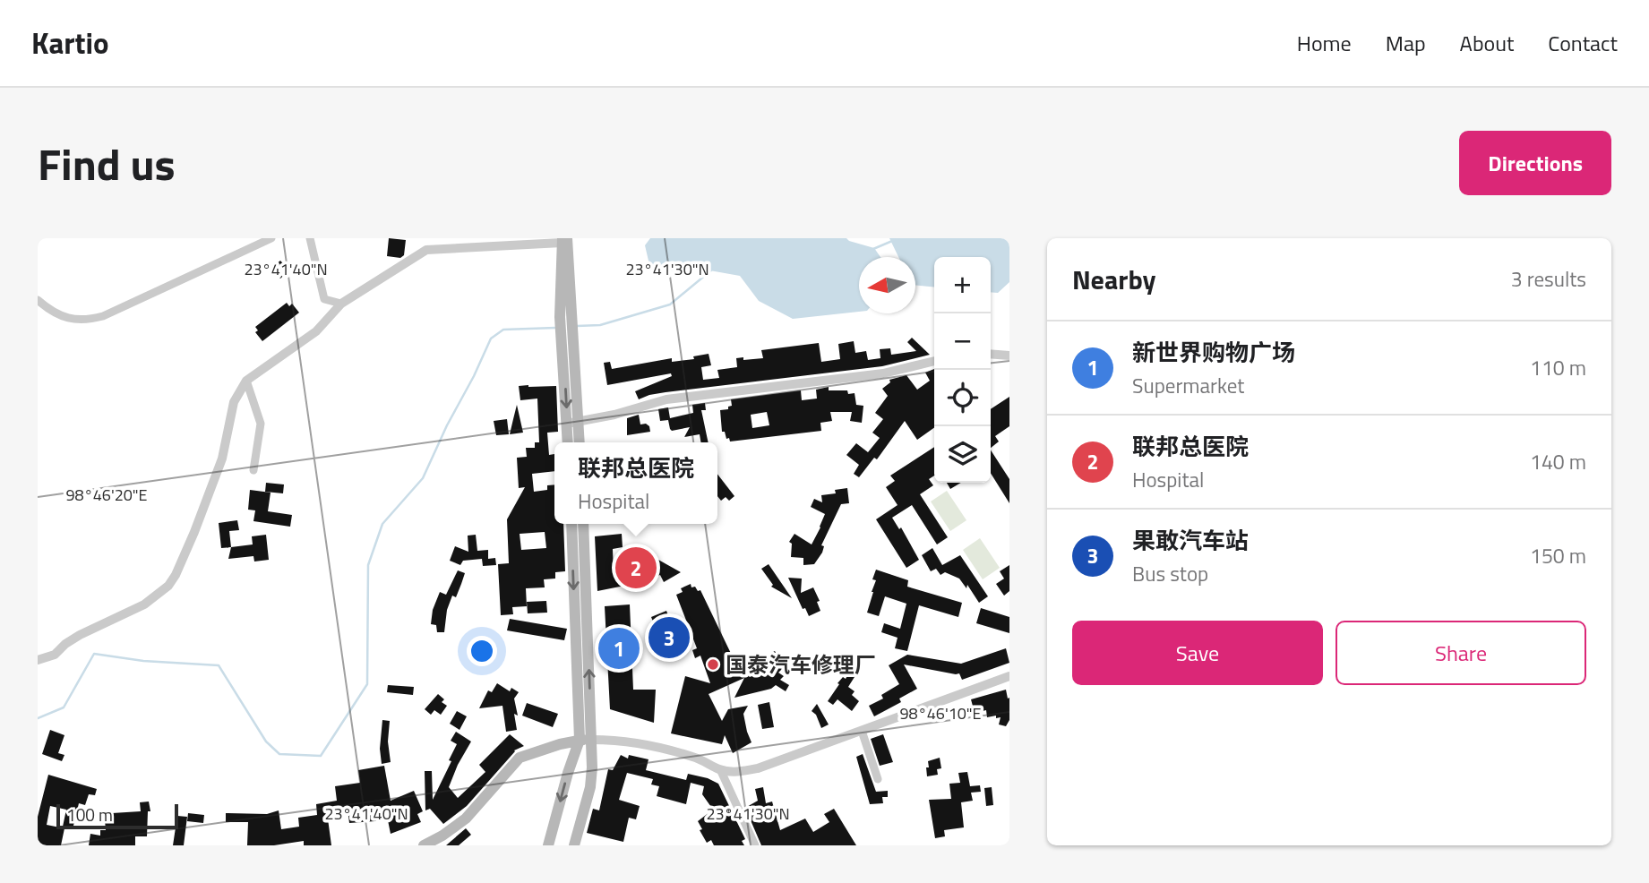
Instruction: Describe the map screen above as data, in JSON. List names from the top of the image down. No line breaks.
{"places":["国泰汽车修理厂"],"scale_bar":"100 m","north":"left","page":{"header":"Kartio","nav":["Home","Map","About","Contact"],"title":"Find us","buttons":["Directions",["Save","Share"]],"heading":["Nearby","3 results"],"map_buttons":["+","−"],"list":[{"mark":"1","name":"新世界购物广场","note":"Supermarket","value":"110 m"},{"mark":"2","name":"联邦总医院","note":"Hospital","value":"140 m"},{"mark":"3","name":"果敢汽车站","note":"Bus stop","value":"150 m"}],"popup":["联邦总医院","Hospital"],"pins":["2","3","1"],"scale":"100 m"},"coordinates":["23°41'40\"N","23°41'30\"N","98°46'20\"E","98°46'10\"E"]}
